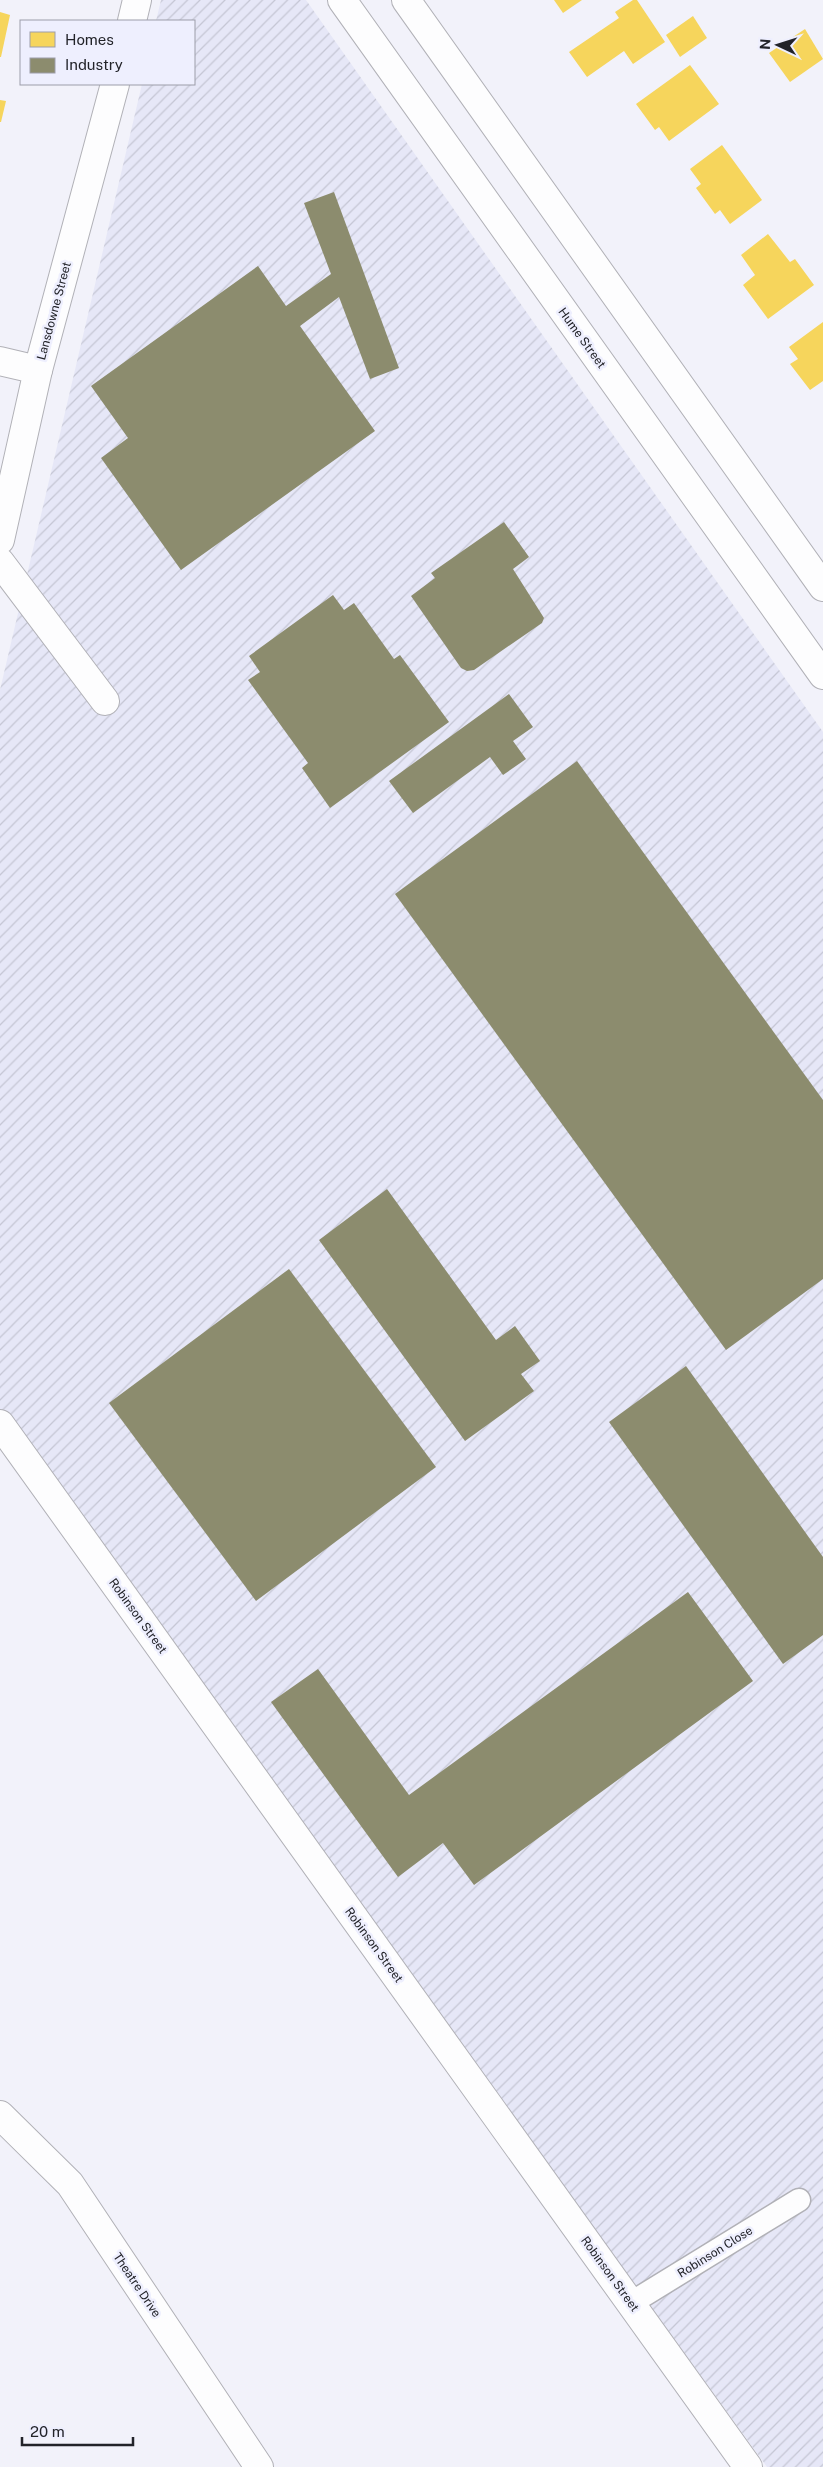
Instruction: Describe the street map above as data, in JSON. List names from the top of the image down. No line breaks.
{"streets":{"street":["Lansdowne Street","Hume Street","Robinson Street","Theatre Drive"],"lane":["Robinson Close"]},"crossings":[["Robinson Street","Robinson Close"]],"legend":["Homes","Industry"],"scale_bar":"20 m","north":"left"}
